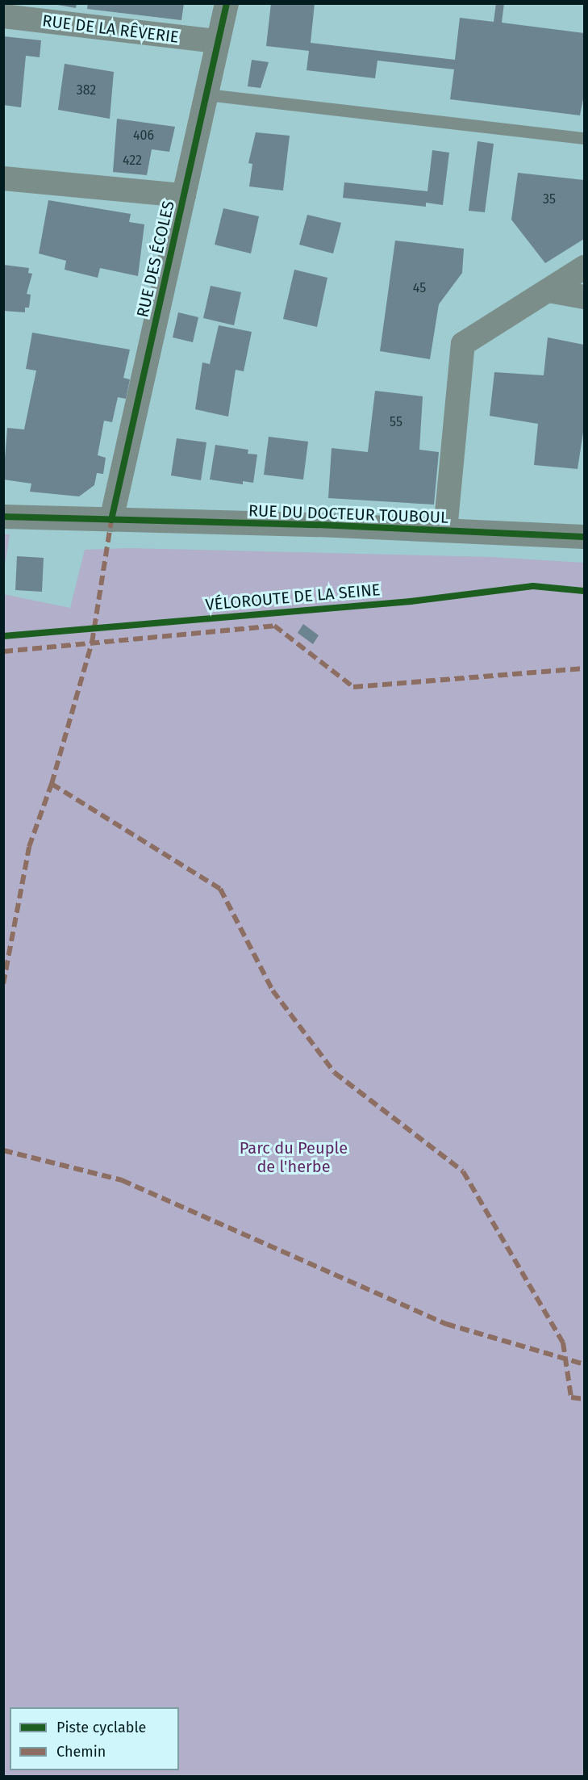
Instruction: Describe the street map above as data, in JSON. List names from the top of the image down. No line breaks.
{"streets":{"street":["RUE DE LA RÊVERIE","RUE DES ÉCOLES","RUE DU DOCTEUR TOUBOUL"],"cycle path":["VÉLOROUTE DE LA SEINE"]},"crossings":[["RUE DE LA RÊVERIE","RUE DES ÉCOLES"],["RUE DES ÉCOLES","RUE DU DOCTEUR TOUBOUL"]],"parks":["Parc du Peuple de l'herbe"],"house_numbers":["382","406","422","35","45","55"],"legend":["Piste cyclable","Chemin"]}
